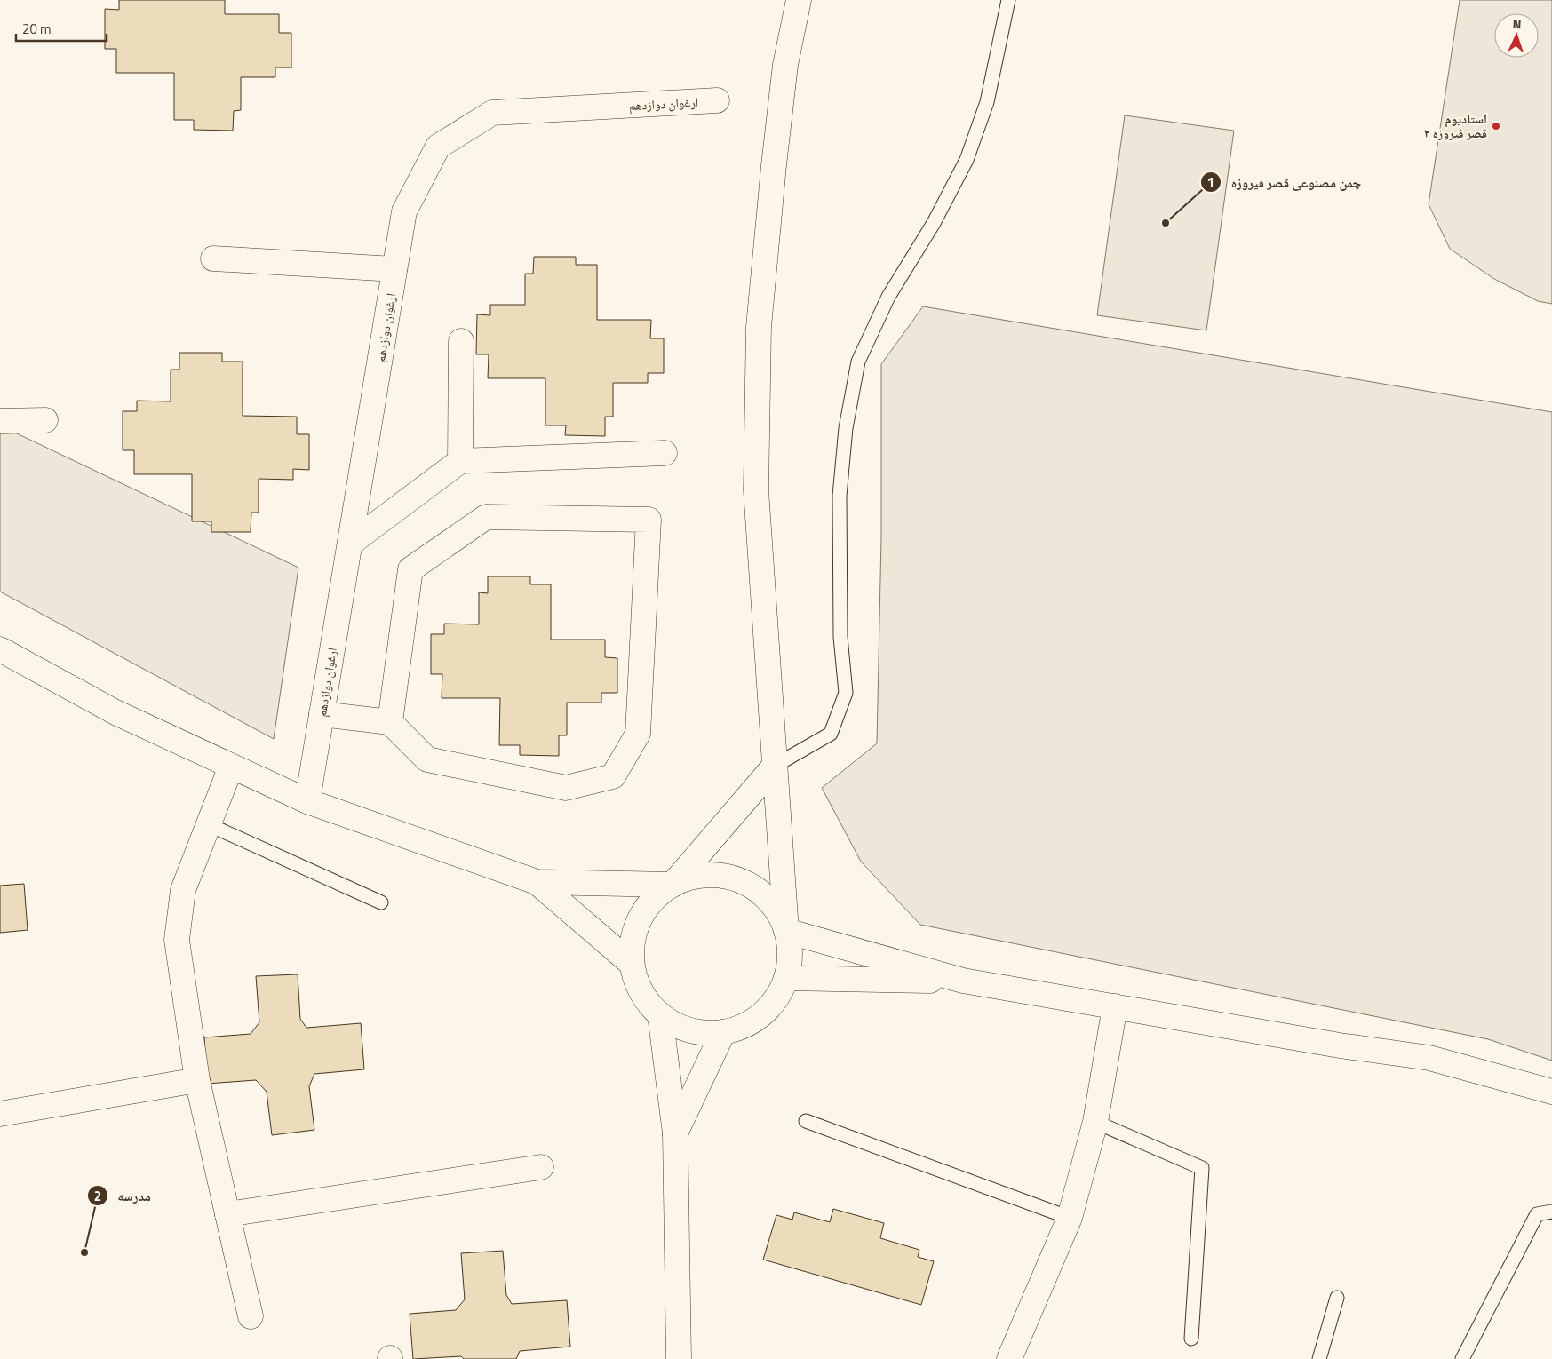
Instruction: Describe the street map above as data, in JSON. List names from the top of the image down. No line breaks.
{"streets":{"street":["ارغوان دوازدهم"]},"places":["استادیوم قصر فیروزه ۲","چمن مصنوعی قصر فیروزه","مدرسه"],"scale_bar":"20 m","north":"top"}
